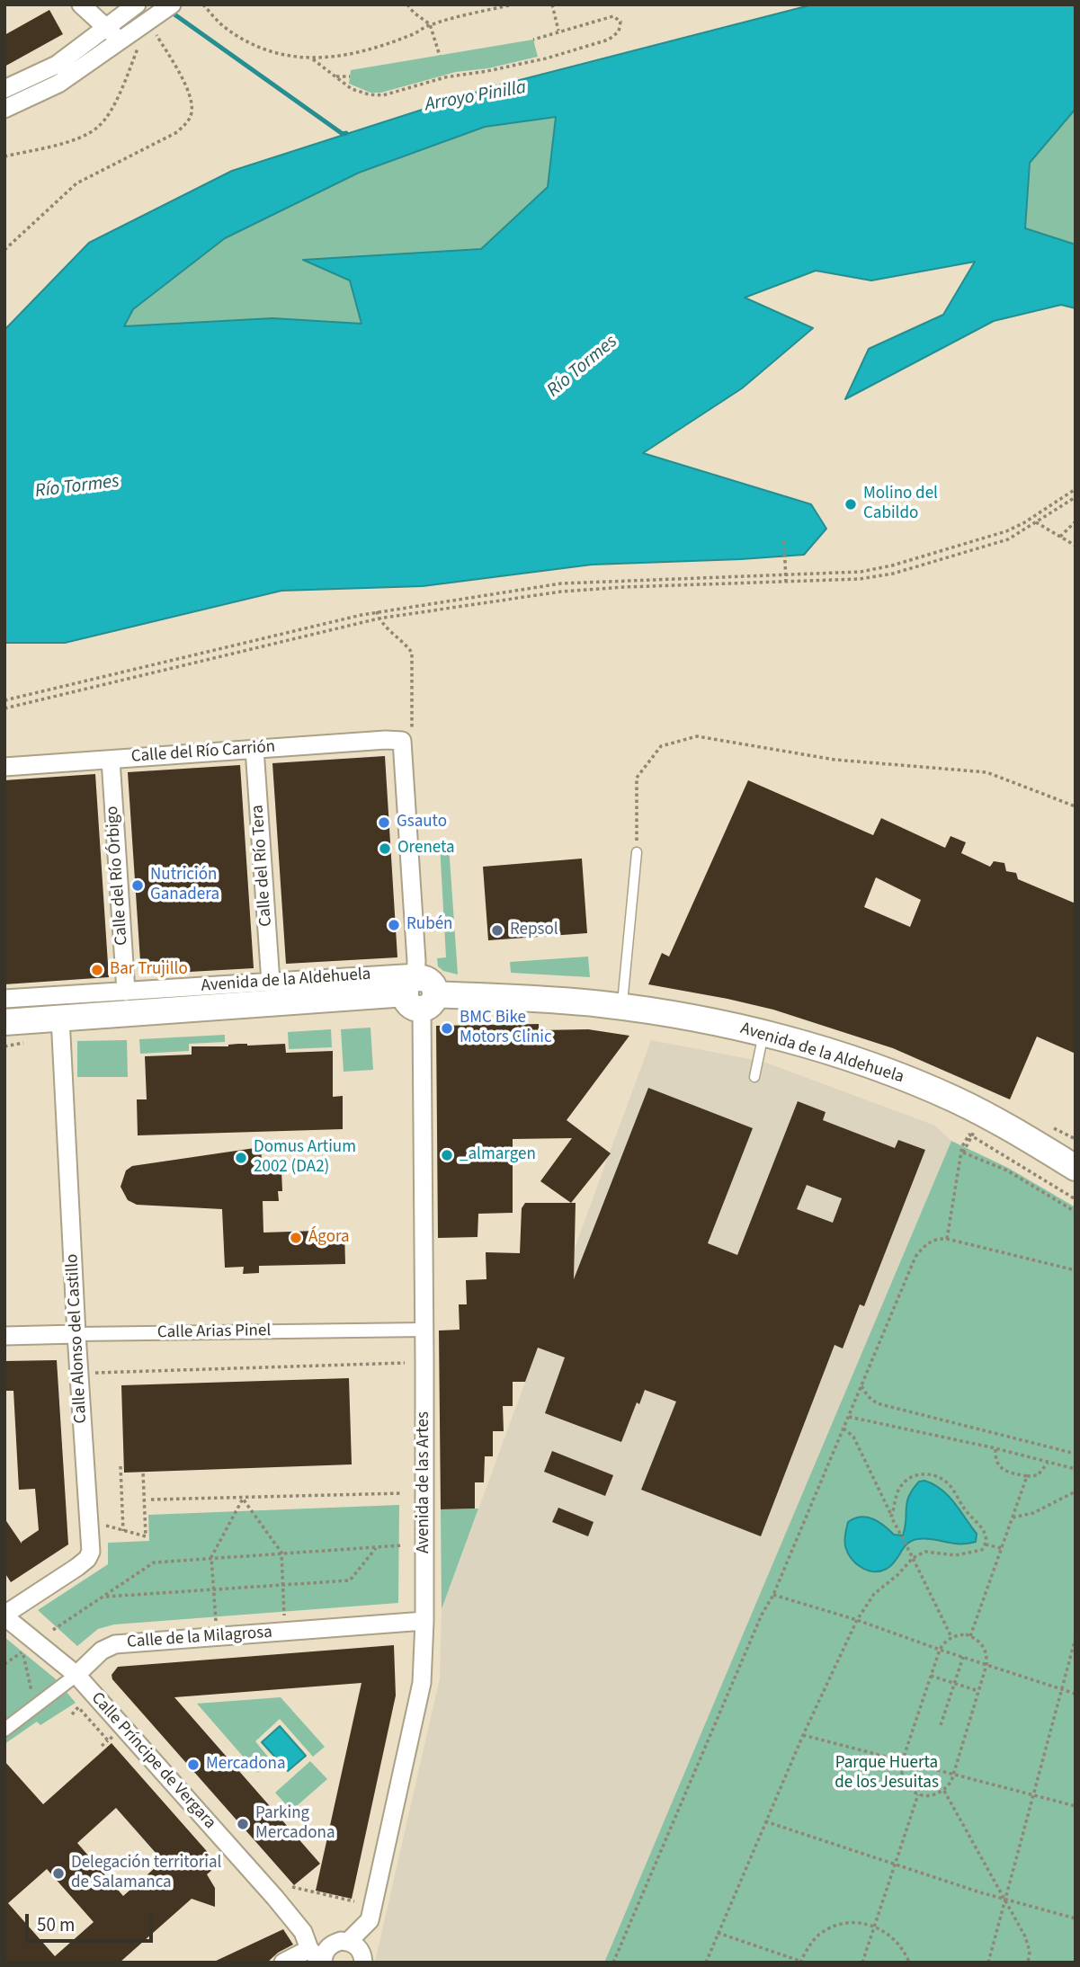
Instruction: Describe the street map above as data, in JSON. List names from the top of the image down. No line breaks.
{"streets":{"main road":["Avenida de la Aldehuela"],"street":["Calle del Río Carrión","Calle del Río Tera","Calle del Río Órbigo","Calle Arias Pinel","Calle Alonso del Castillo","Avenida de las Artes","Calle de la Milagrosa","Calle Príncipe de Vergara"]},"crossings":[["Calle del Río Carrión","Calle del Río Tera"],["Calle del Río Carrión","Calle del Río Órbigo"],["Calle del Río Carrión","Avenida de las Artes"],["Calle del Río Tera","Avenida de la Aldehuela"],["Calle del Río Órbigo","Avenida de la Aldehuela"],["Avenida de la Aldehuela","Calle Alonso del Castillo"],["Avenida de la Aldehuela","Avenida de las Artes"],["Calle Arias Pinel","Calle Alonso del Castillo"],["Calle Arias Pinel","Avenida de las Artes"],["Calle Alonso del Castillo","Calle Príncipe de Vergara"],["Avenida de las Artes","Calle de la Milagrosa"],["Avenida de las Artes","Calle Príncipe de Vergara"],["Calle de la Milagrosa","Calle Príncipe de Vergara"]],"water":["Arroyo Pinilla","Río Tormes"],"parks":["Parque Huerta de los Jesuitas"],"places":["Molino del Cabildo","Gsauto","Oreneta","Nutrición Ganadera","Rubén","Repsol","Bar Trujillo","BMC Bike Motors Clinic","_almargen","Domus Artium 2002 (DA2)","Ágora","Mercadona","Parking Mercadona","Delegación territorial de Salamanca"],"scale_bar":"50 m"}
